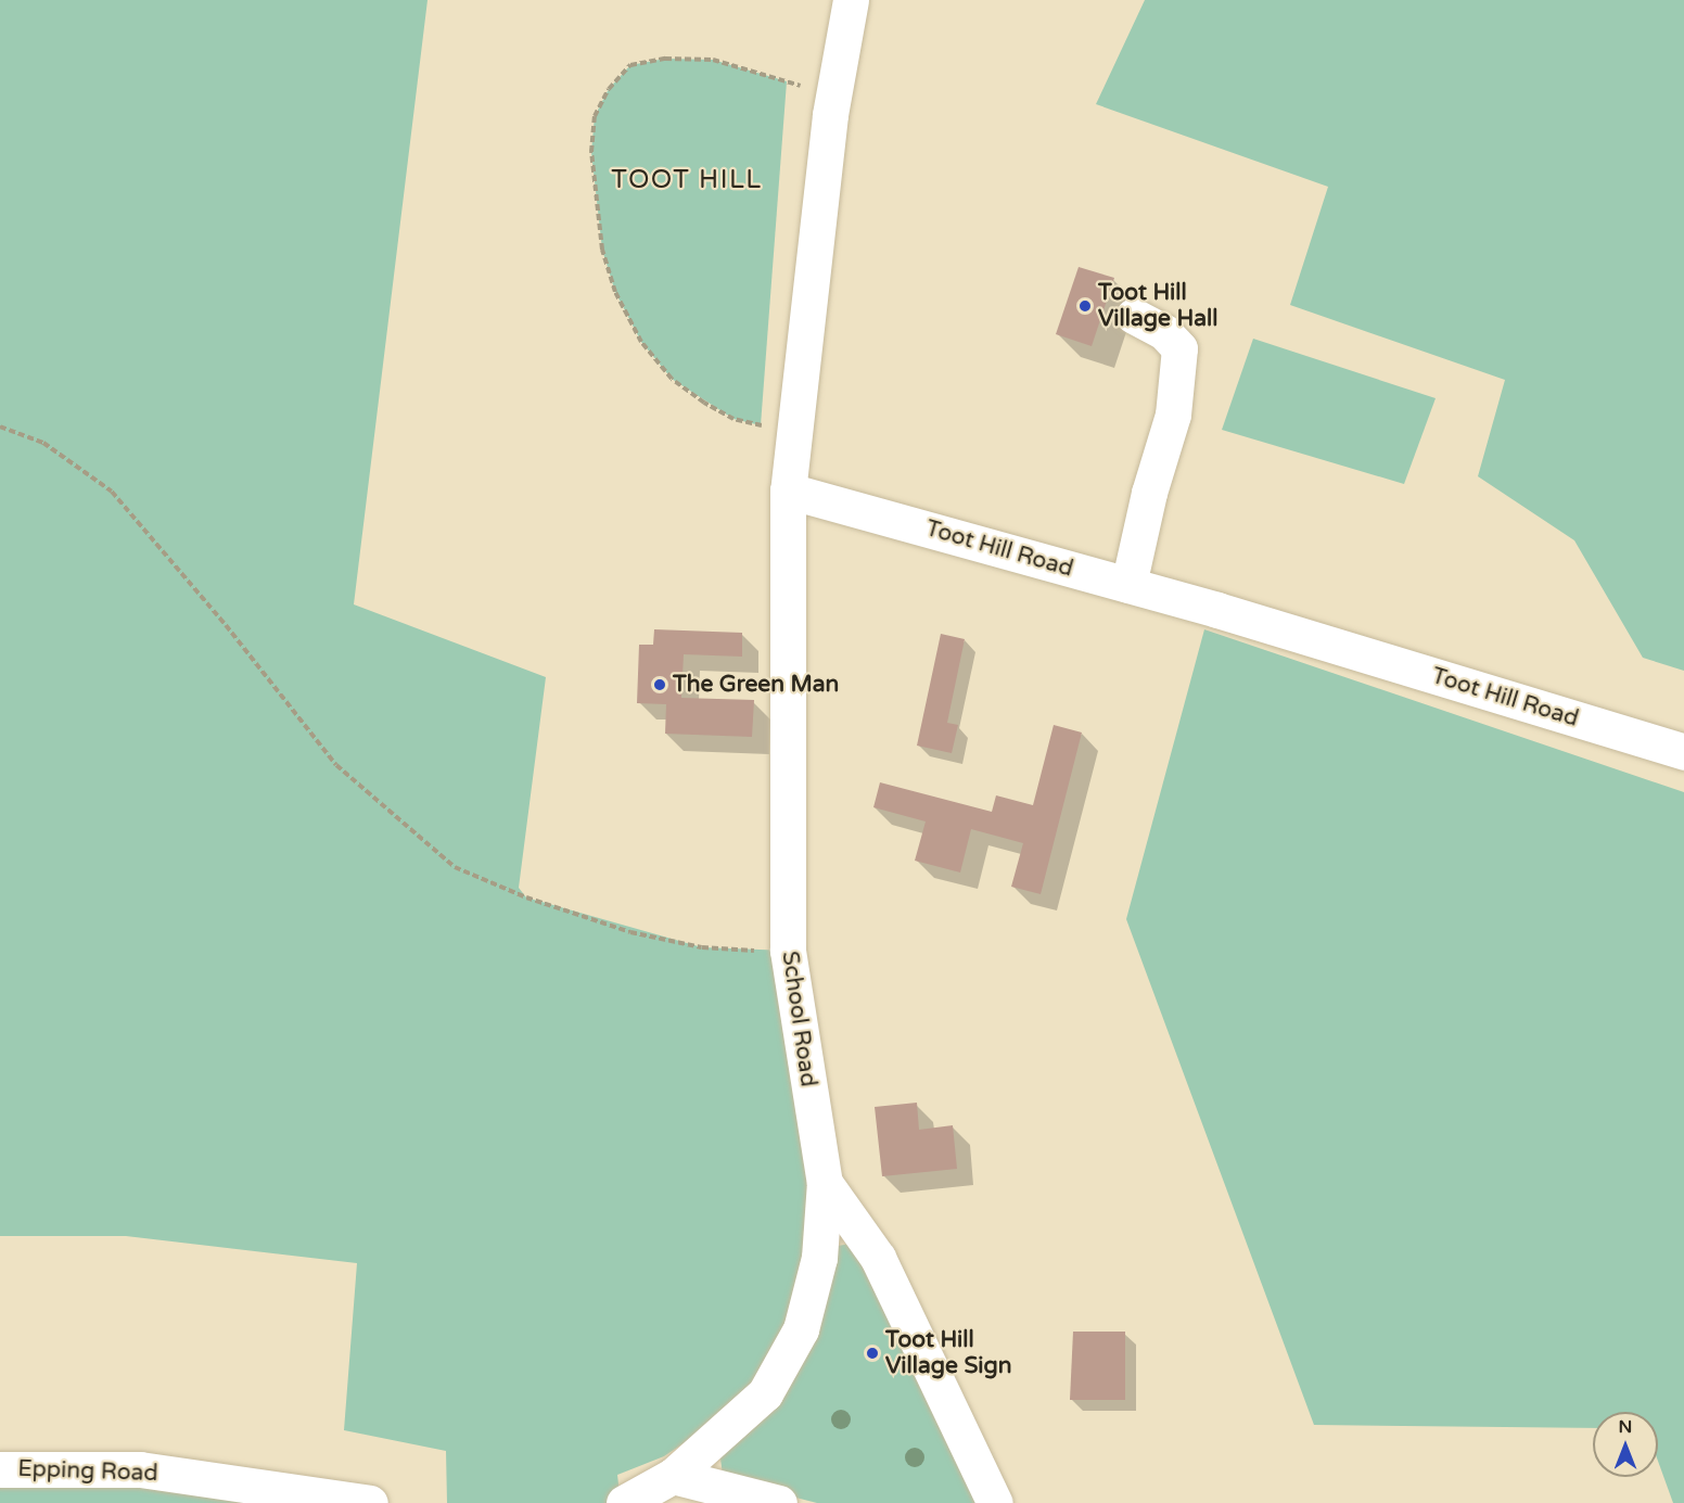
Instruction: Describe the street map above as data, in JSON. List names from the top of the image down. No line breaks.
{"streets":{"street":["Toot Hill Road","School Road","Epping Road"]},"crossings":[["Toot Hill Road","School Road"]],"districts":["TOOT HILL"],"places":["Toot Hill Village Hall","The Green Man","Toot Hill Village Sign"],"north":"top"}
